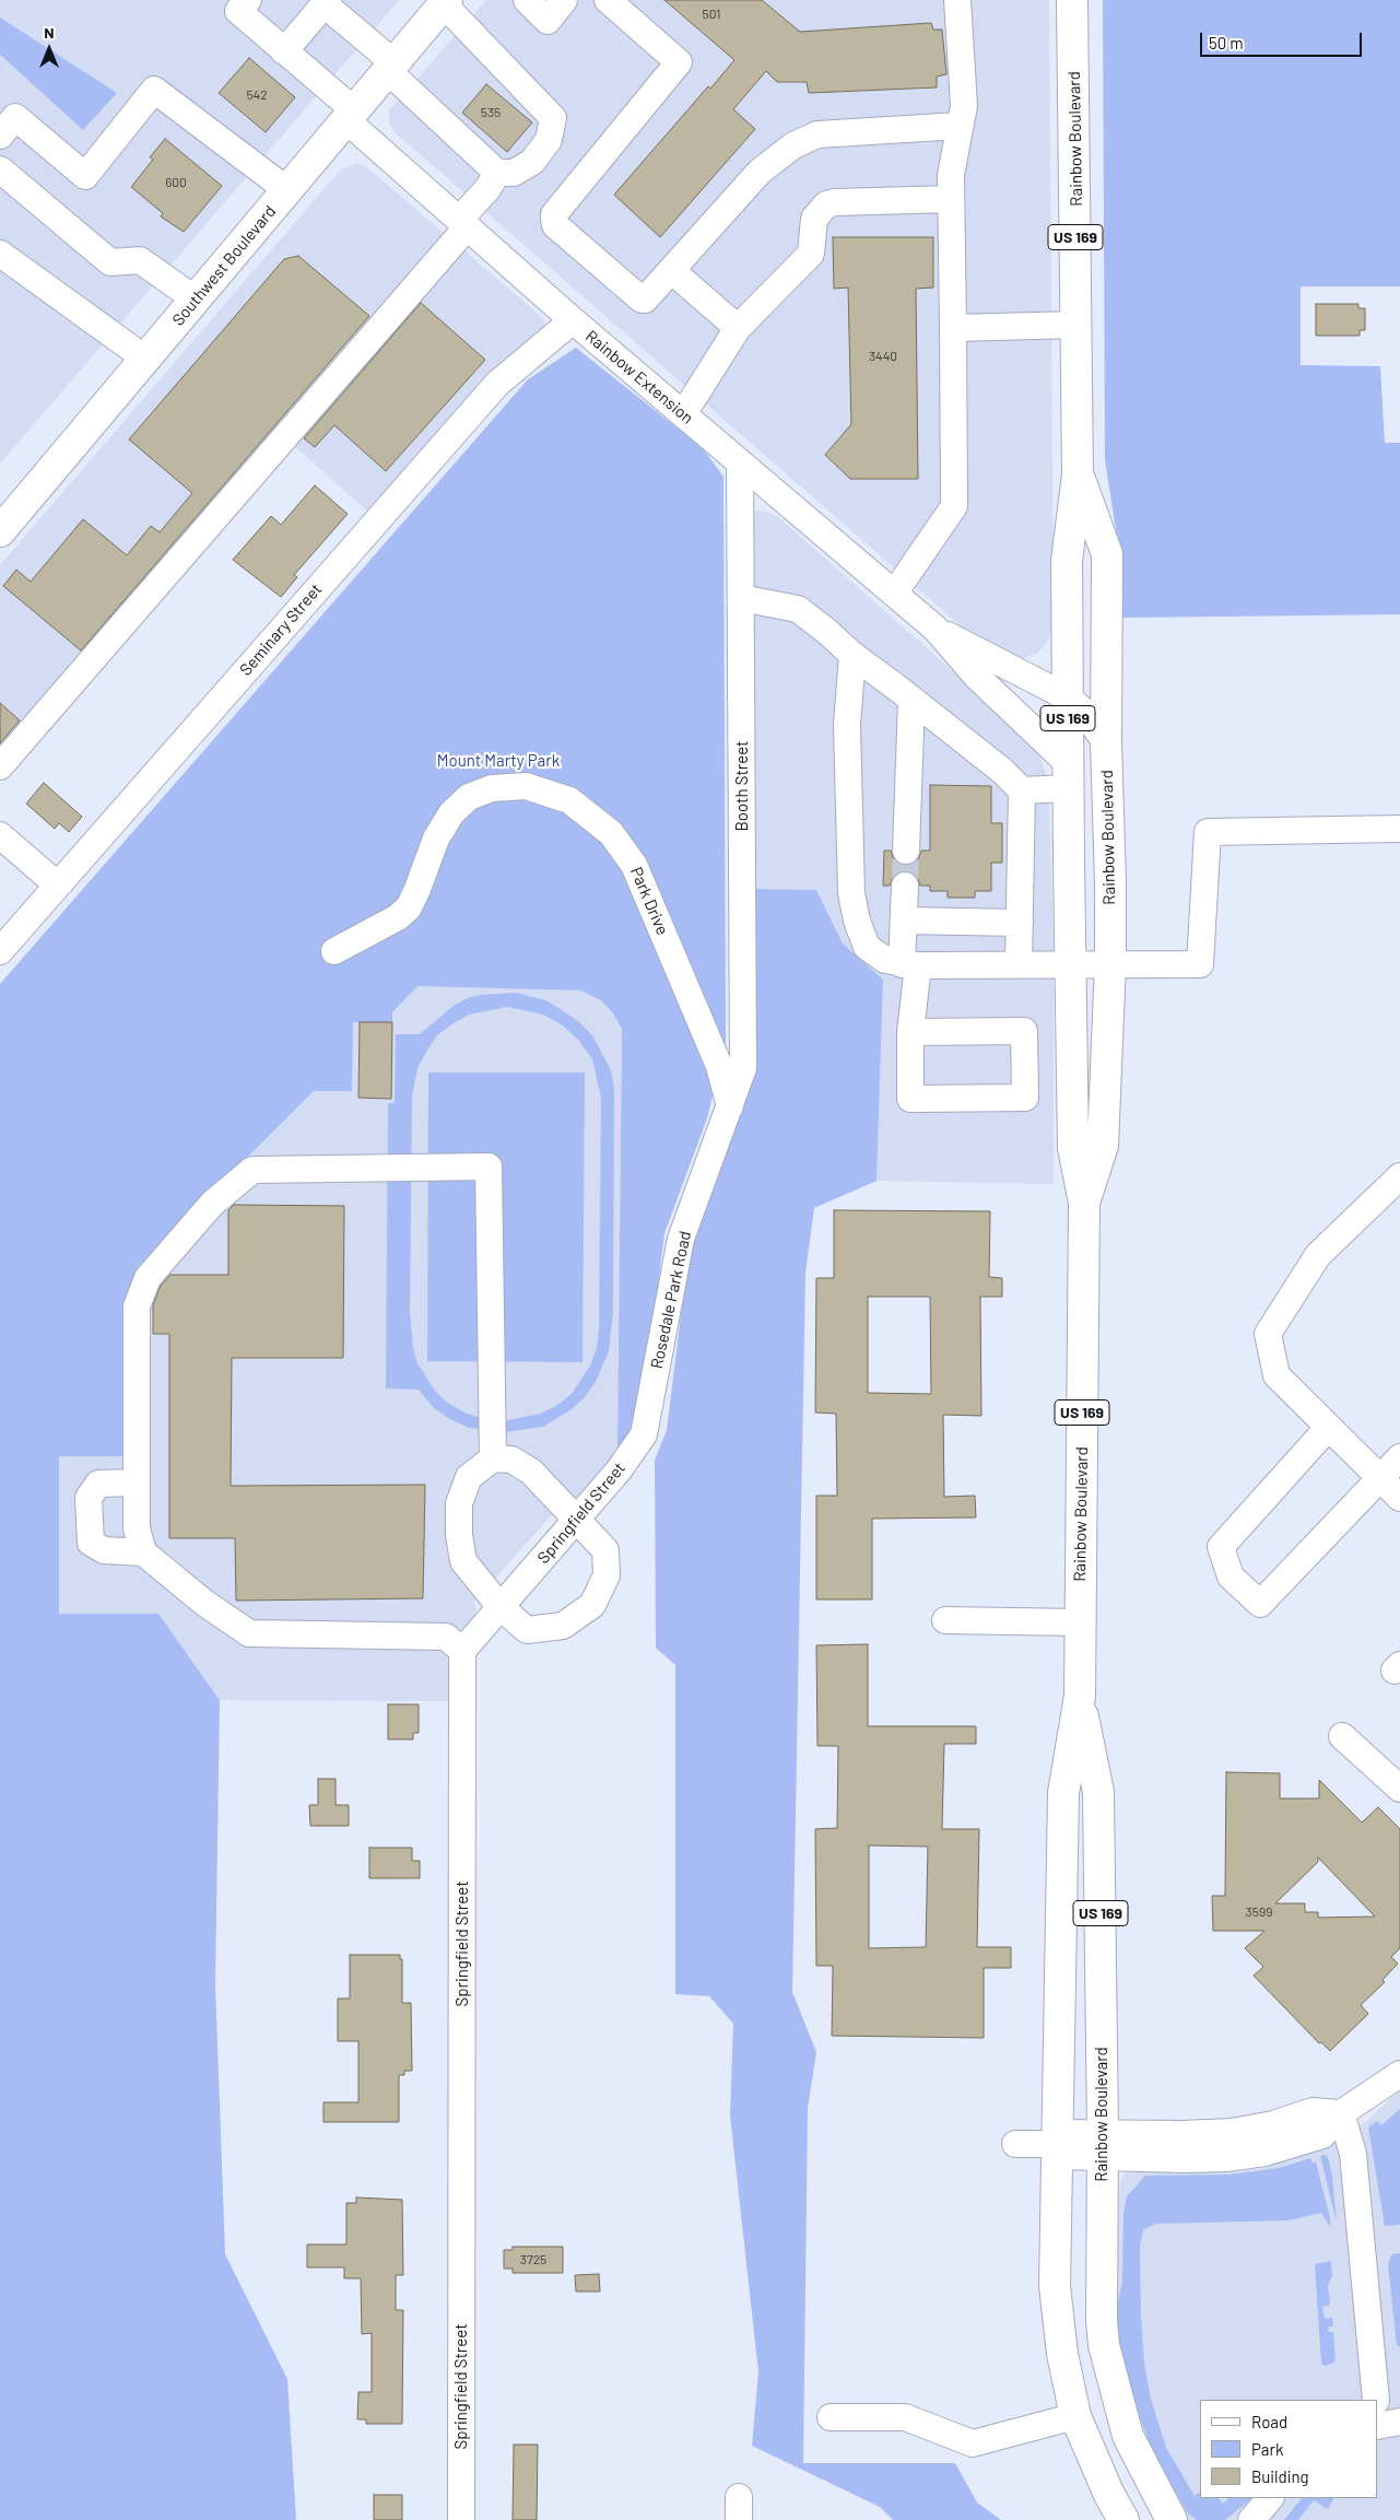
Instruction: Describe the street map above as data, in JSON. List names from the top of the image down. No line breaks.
{"streets":{"main road":["Rainbow Boulevard","US 169","Southwest Boulevard"],"street":["Rainbow Extension","Seminary Street","Booth Street","Park Drive","Rosedale Park Road","Springfield Street"]},"crossings":[["Rainbow Boulevard","Rainbow Extension"],["Southwest Boulevard","Rainbow Extension"],["Rainbow Extension","Seminary Street"],["Rainbow Extension","Booth Street"],["Booth Street","Park Drive"],["Booth Street","Rosedale Park Road"],["Park Drive","Rosedale Park Road"],["Rosedale Park Road","Springfield Street"]],"parks":["Mount Marty Park"],"house_numbers":["501","542","535","600","3440","3599","3725"],"legend":["Road","Park","Building"],"scale_bar":"50 m","north":"top"}
